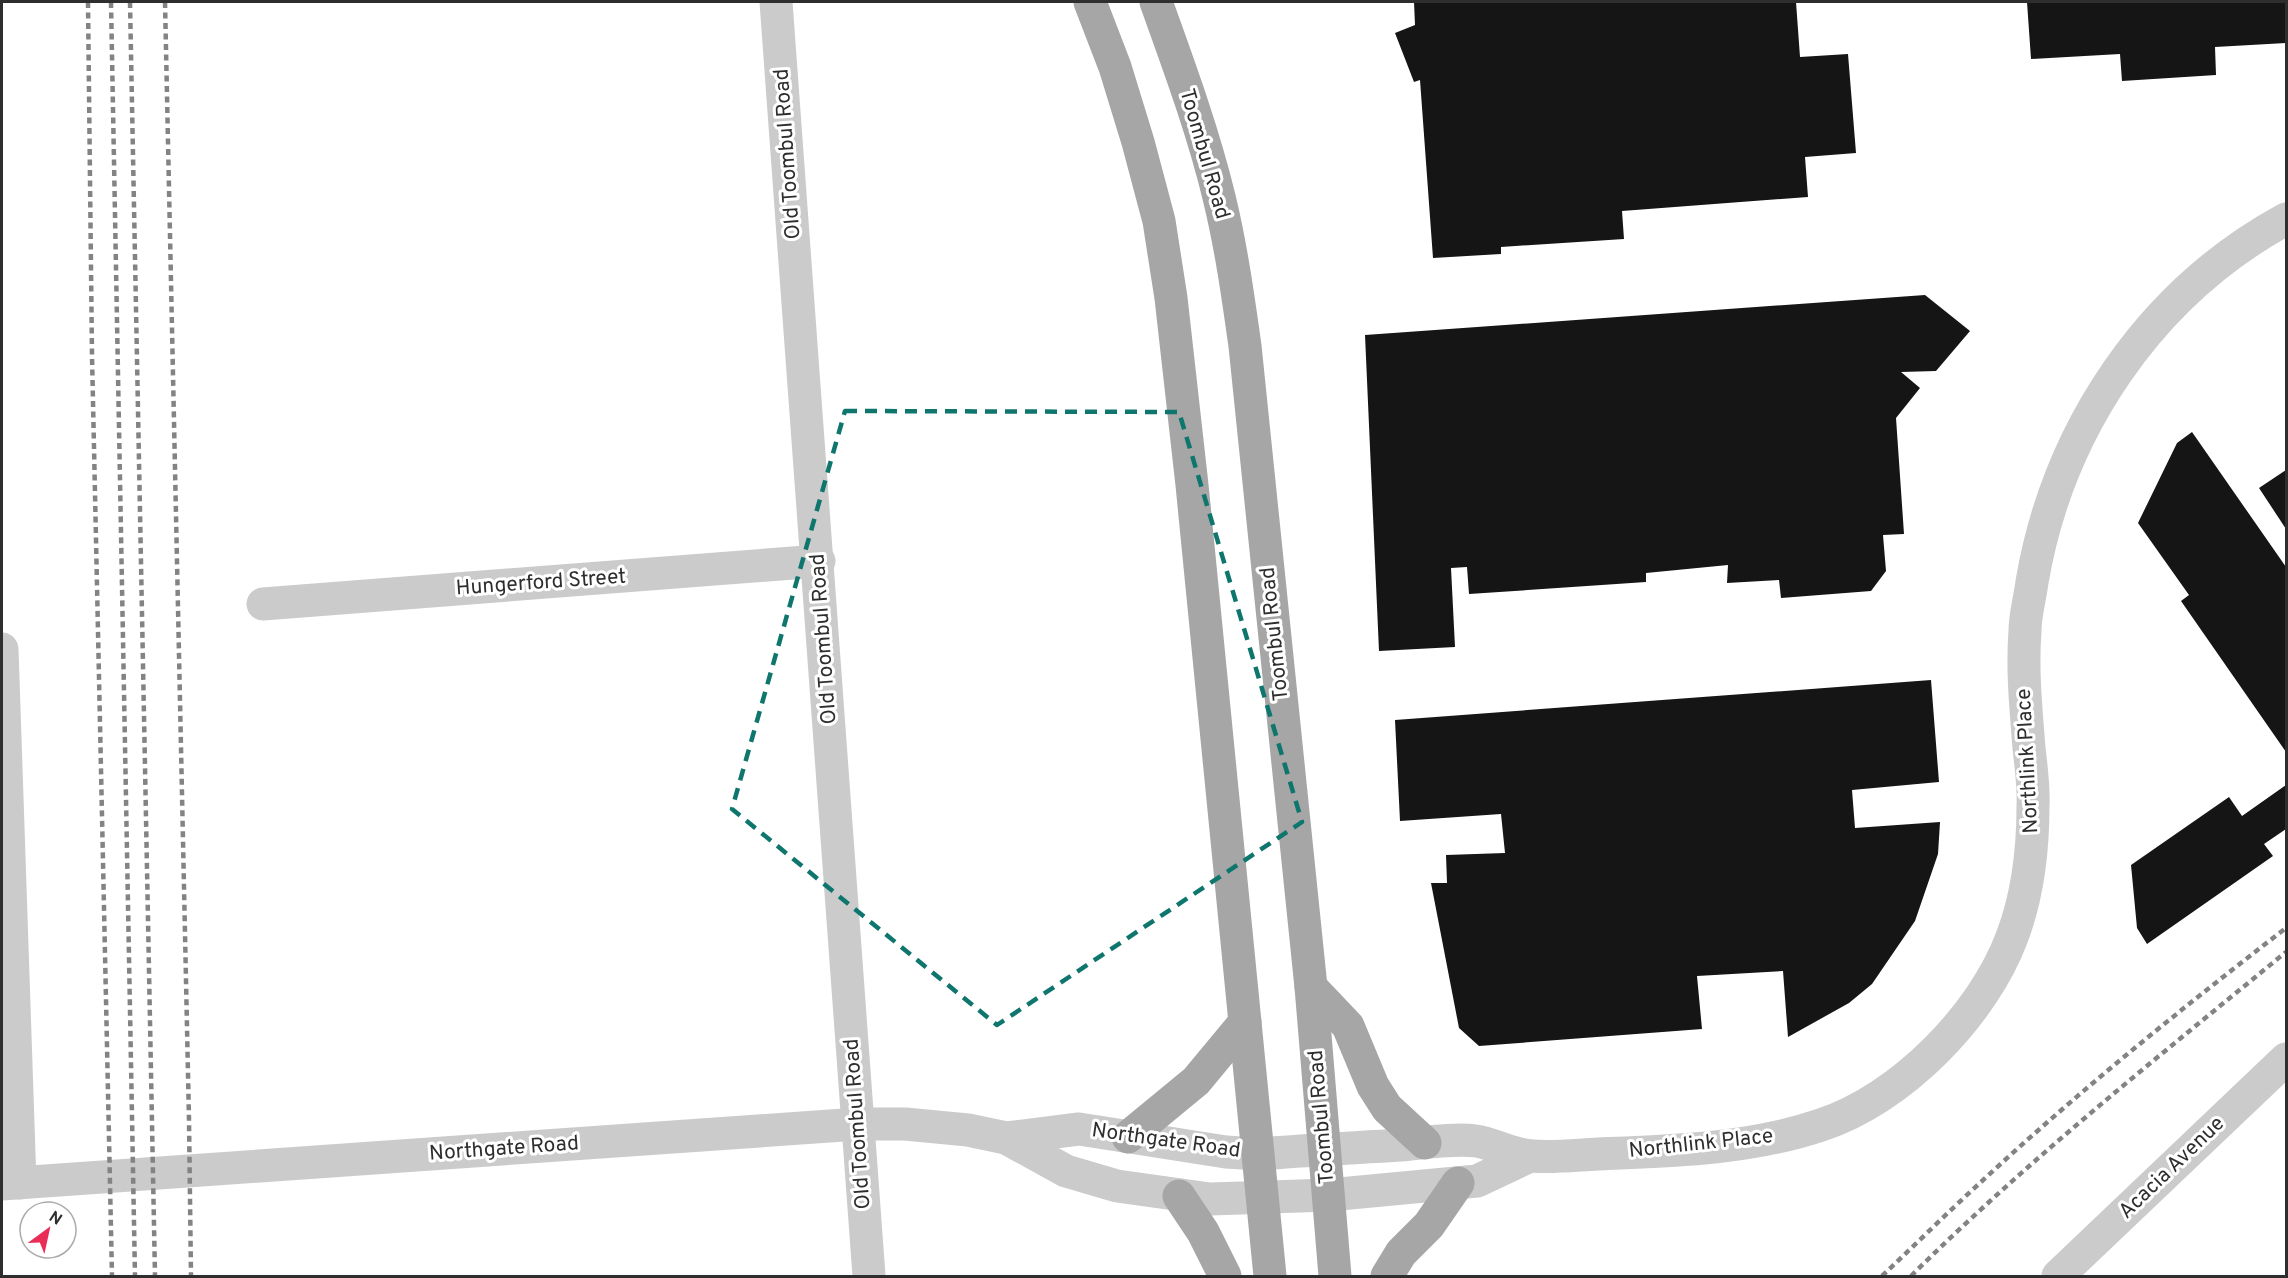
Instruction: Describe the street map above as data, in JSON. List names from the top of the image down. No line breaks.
{"streets":{"main road":["Toombul Road"],"street":["Old Toombul Road","Hungerford Street","Northlink Place","Northgate Road","Acacia Avenue"]},"crossings":[["Old Toombul Road","Hungerford Street"],["Old Toombul Road","Northgate Road"],["Toombul Road","Northlink Place"],["Toombul Road","Northgate Road"],["Northlink Place","Northgate Road"]],"north":"top right"}
